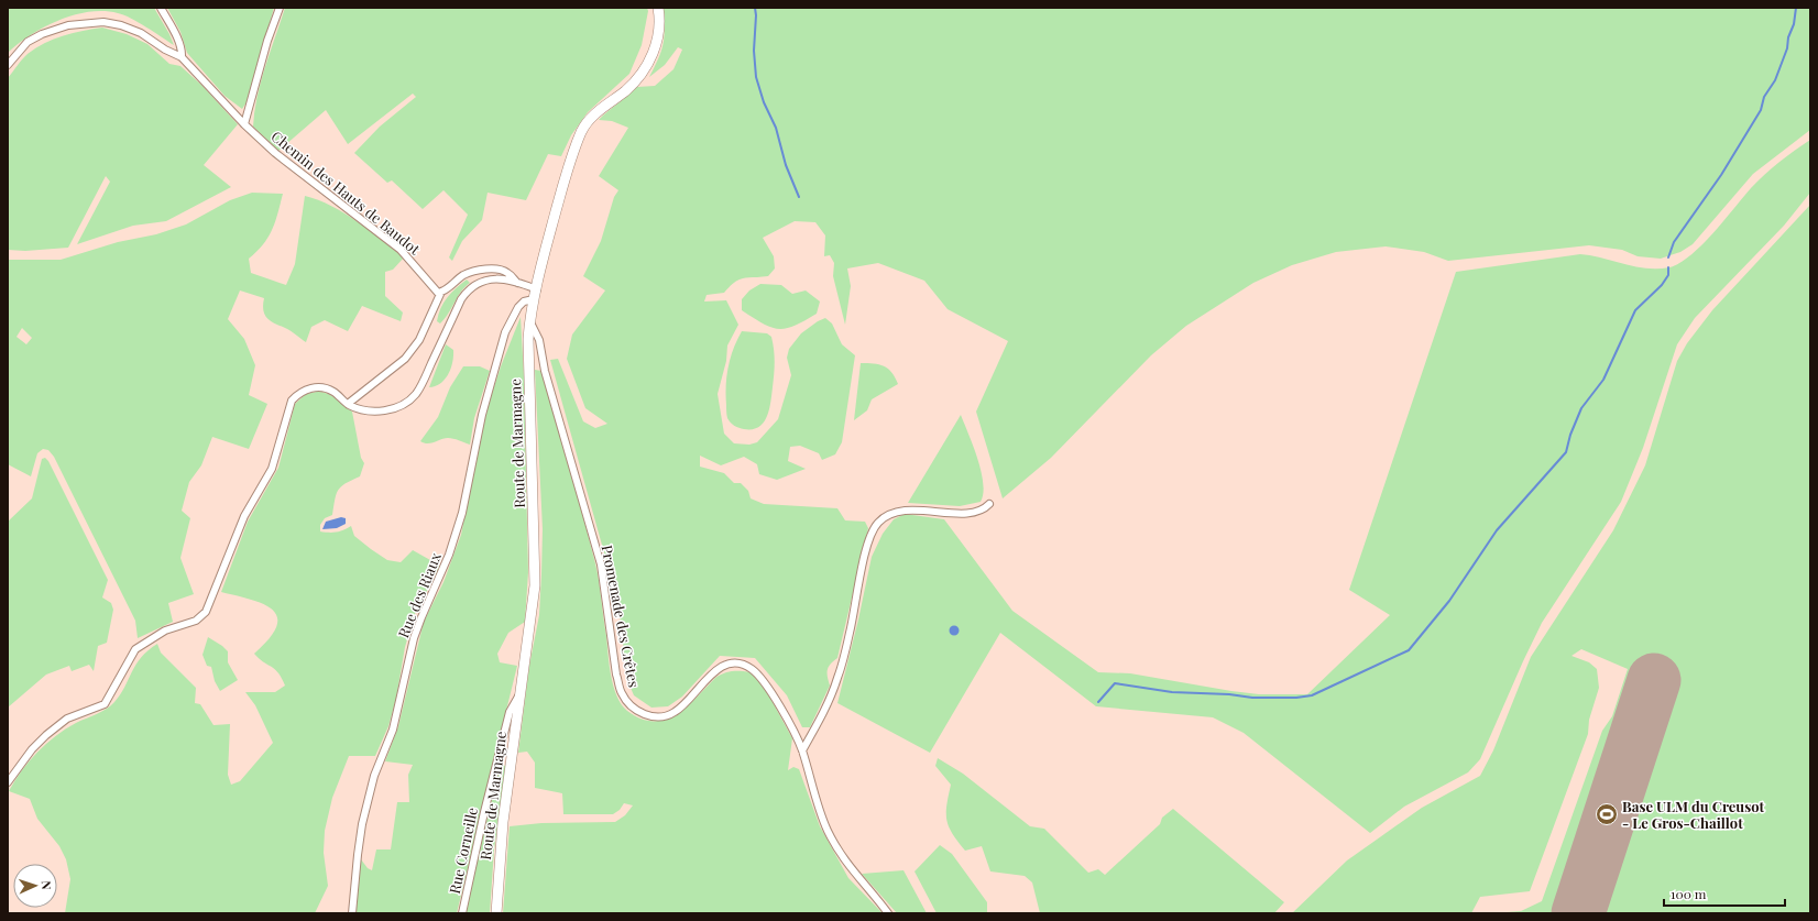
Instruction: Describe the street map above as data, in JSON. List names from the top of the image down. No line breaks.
{"streets":{"street":["Chemin des Hauts de Baudot","Route de Marmagne","Rue des Riaux","Promenade des Crêtes","Rue Corneille"]},"crossings":[["Route de Marmagne","Rue des Riaux"],["Route de Marmagne","Promenade des Crêtes"],["Route de Marmagne","Rue Corneille"]],"places":{"sports":["Base ULM du Creusot - Le Gros-Chaillot"]},"scale_bar":"100 m","north":"right"}
